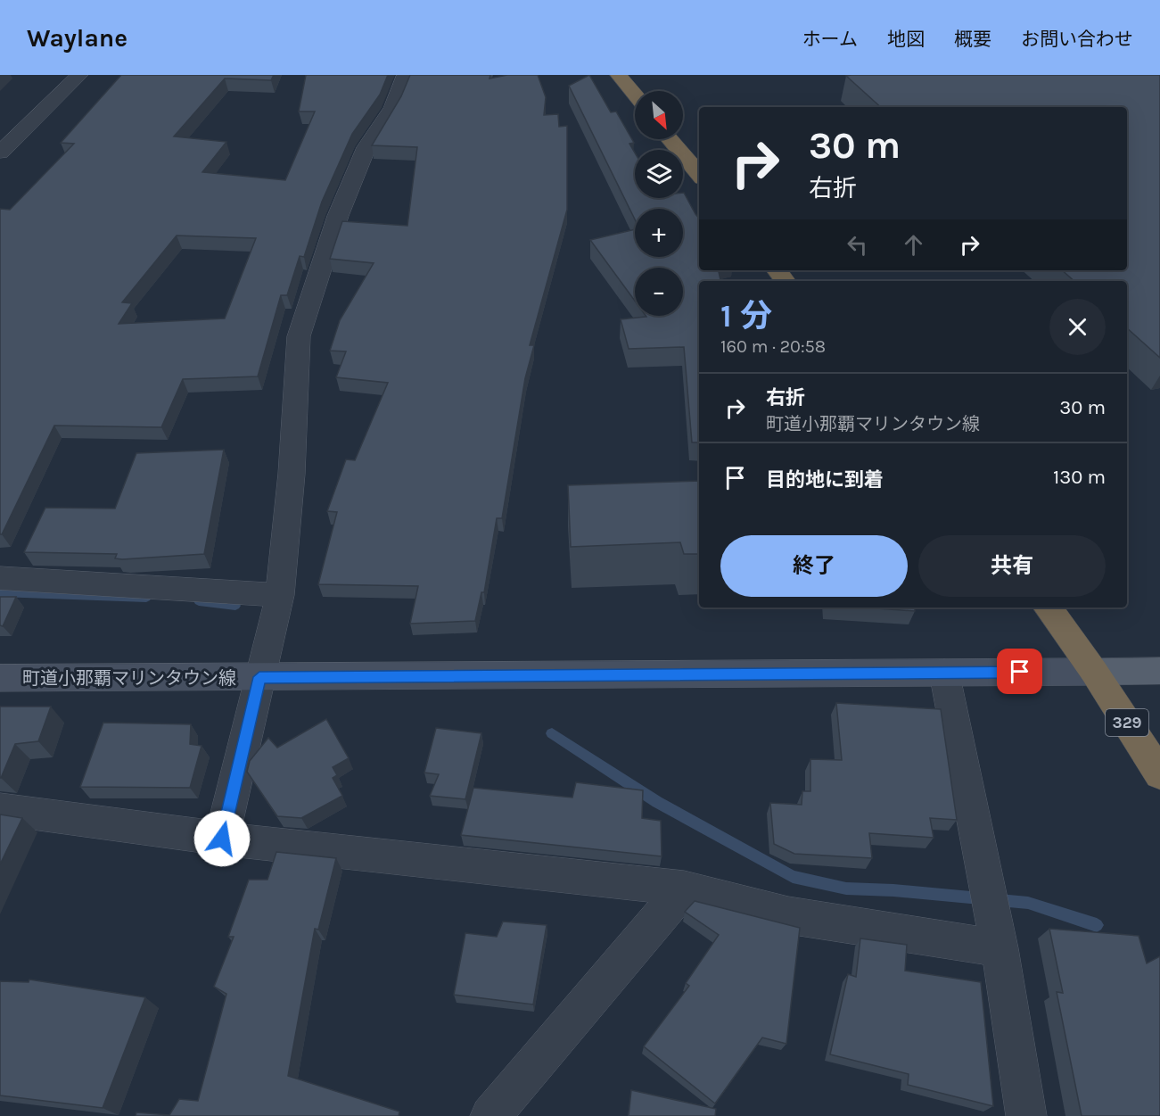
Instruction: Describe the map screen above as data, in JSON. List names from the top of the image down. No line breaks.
{"streets":{"highway":["329"],"street":["町道小那覇マリンタウン線"]},"crossings":[["町道小那覇マリンタウン線","329"]],"north":"bottom right","page":{"header":"Waylane","nav":["ホーム","地図","概要","お問い合わせ"],"map_buttons":["+","−"],"turn":["30 m","右折"],"heading":["1 分","160 m · 20:58"],"list":[{"name":"右折","note":"町道小那覇マリンタウン線","value":"30 m"},{"name":"目的地に到着","value":"130 m"}],"buttons":["終了","共有"]}}
